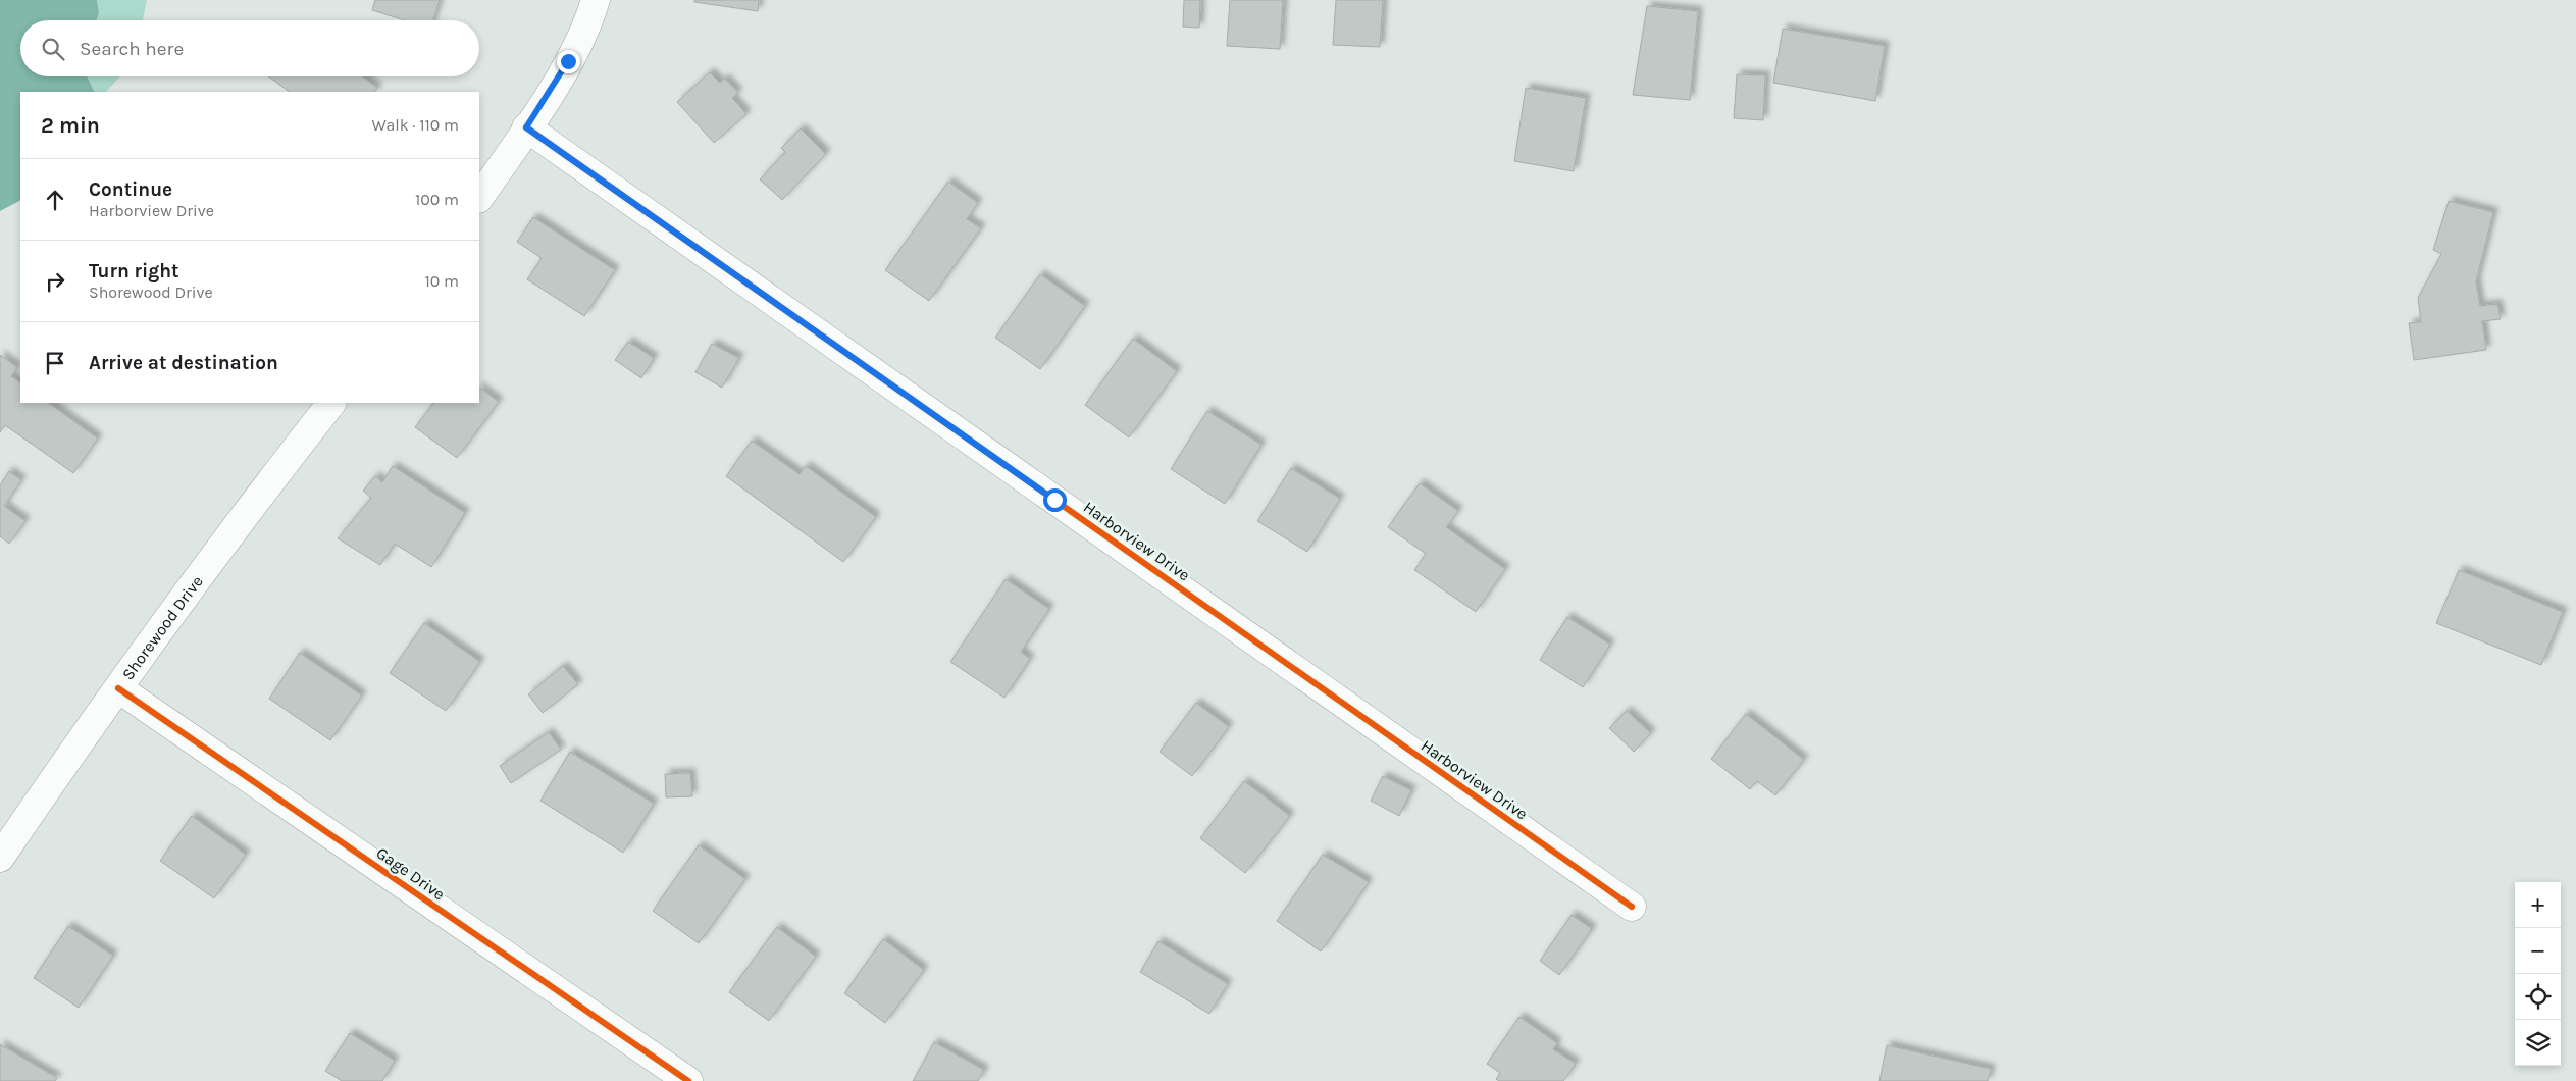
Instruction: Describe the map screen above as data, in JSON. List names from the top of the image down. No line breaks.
{"streets":{"street":["Harborview Drive","Shorewood Drive","Gage Drive"]},"crossings":[["Shorewood Drive","Gage Drive"]],"page":{"search":"Search here","heading":["2 min","Walk · 110 m"],"list":[["Continue","Harborview Drive","100 m"],["Turn right","Shorewood Drive","10 m"],"Arrive at destination"],"map_buttons":["+","−"]}}
